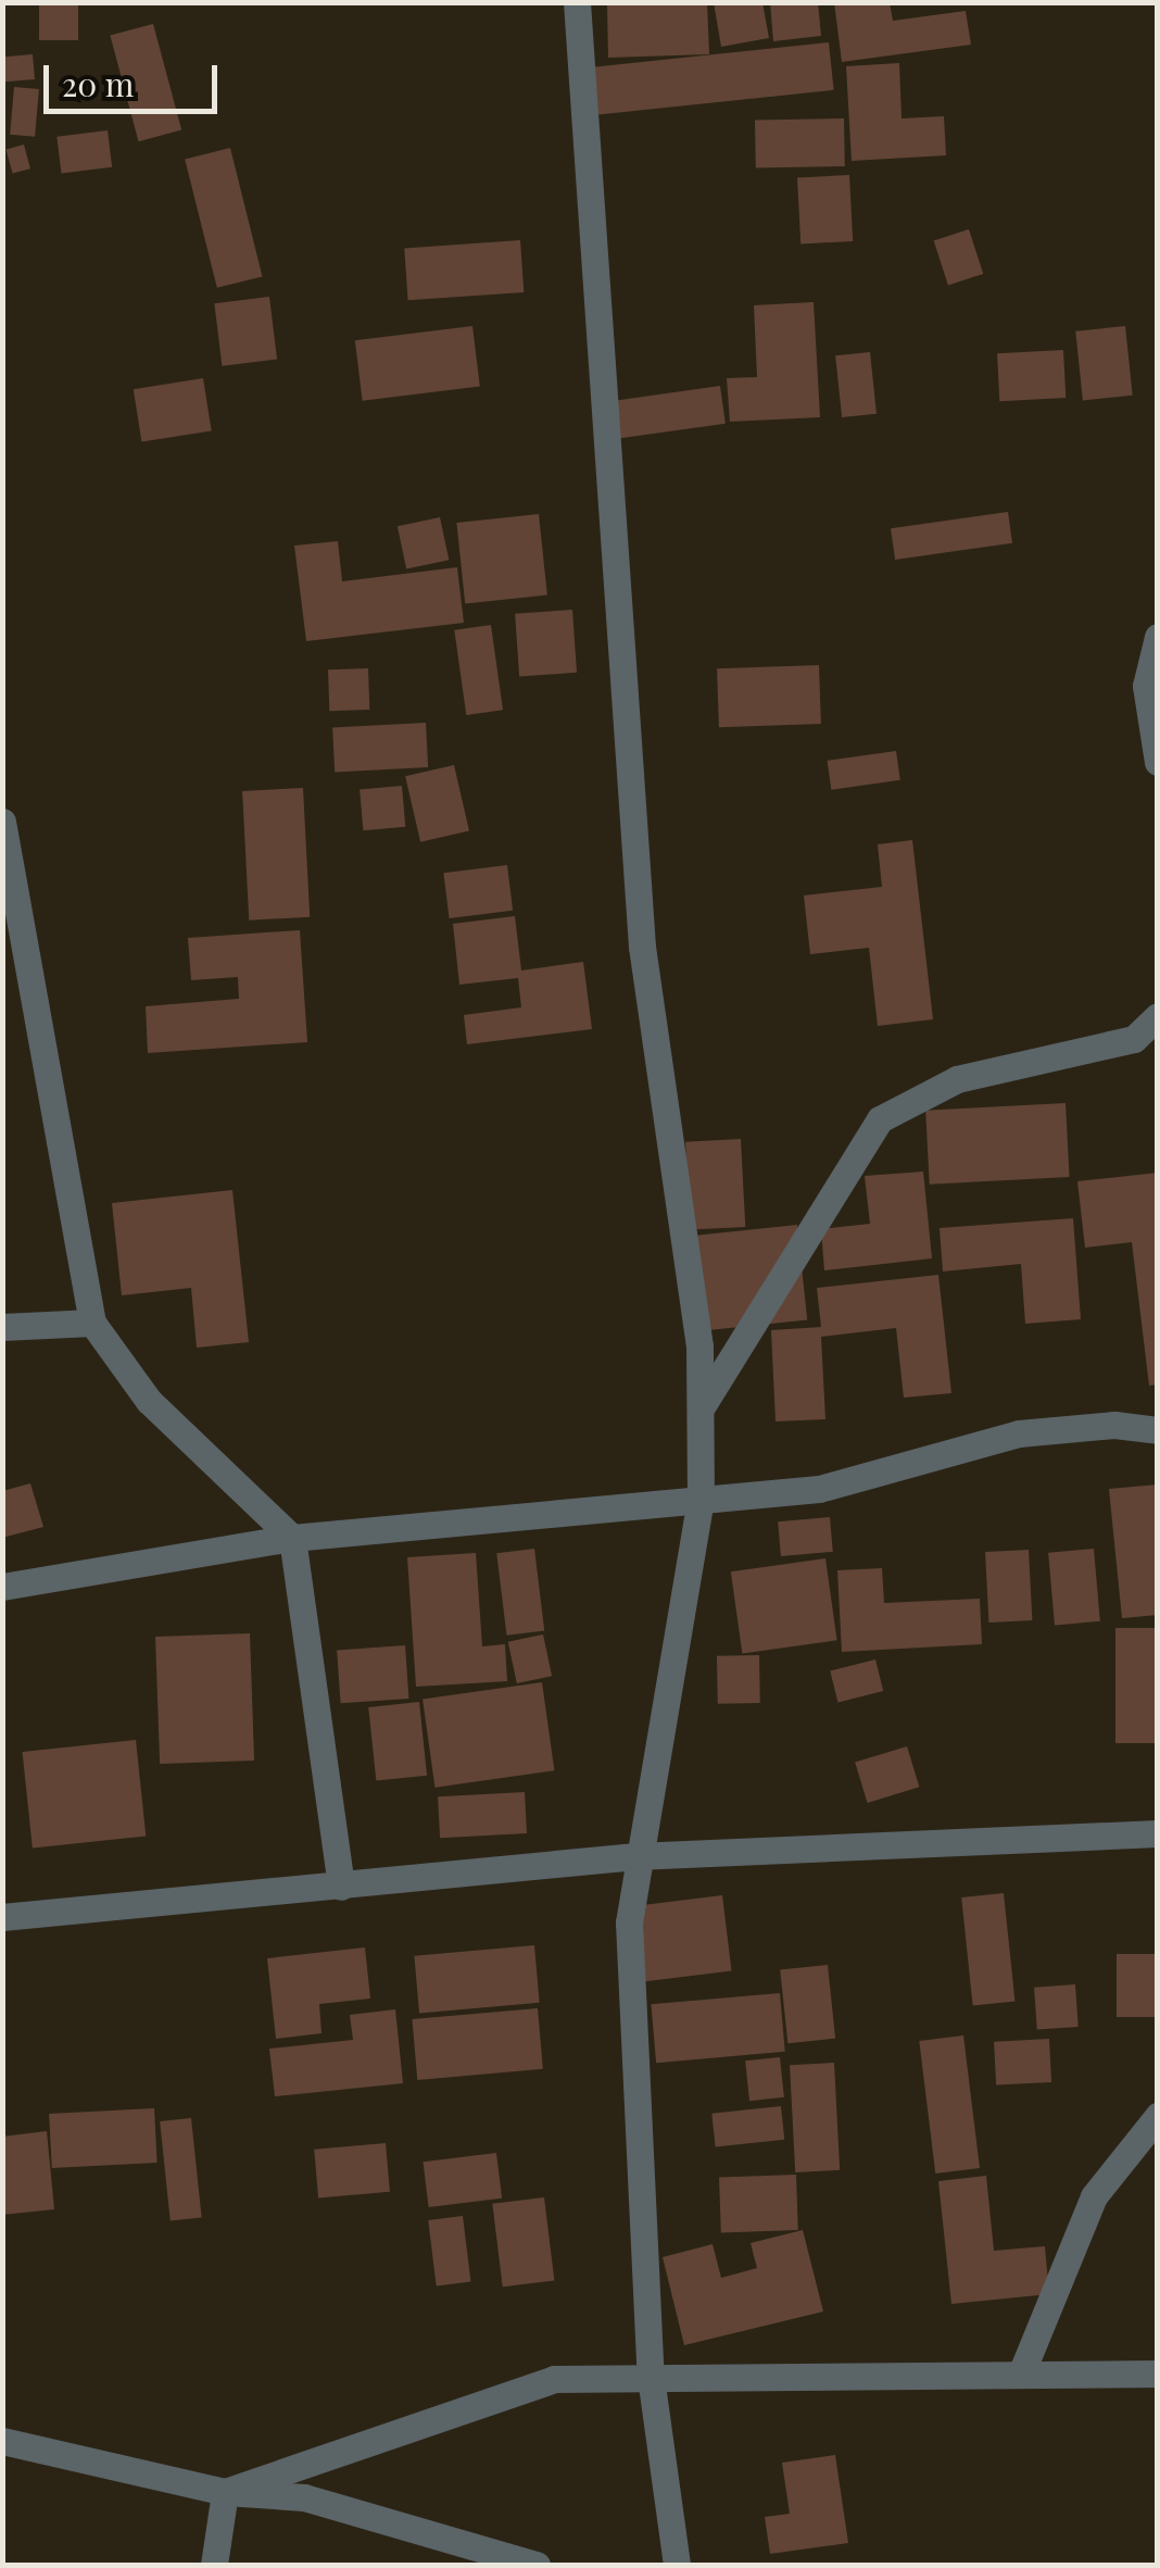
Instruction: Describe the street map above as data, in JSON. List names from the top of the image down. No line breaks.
{"scale_bar":"20 m"}
